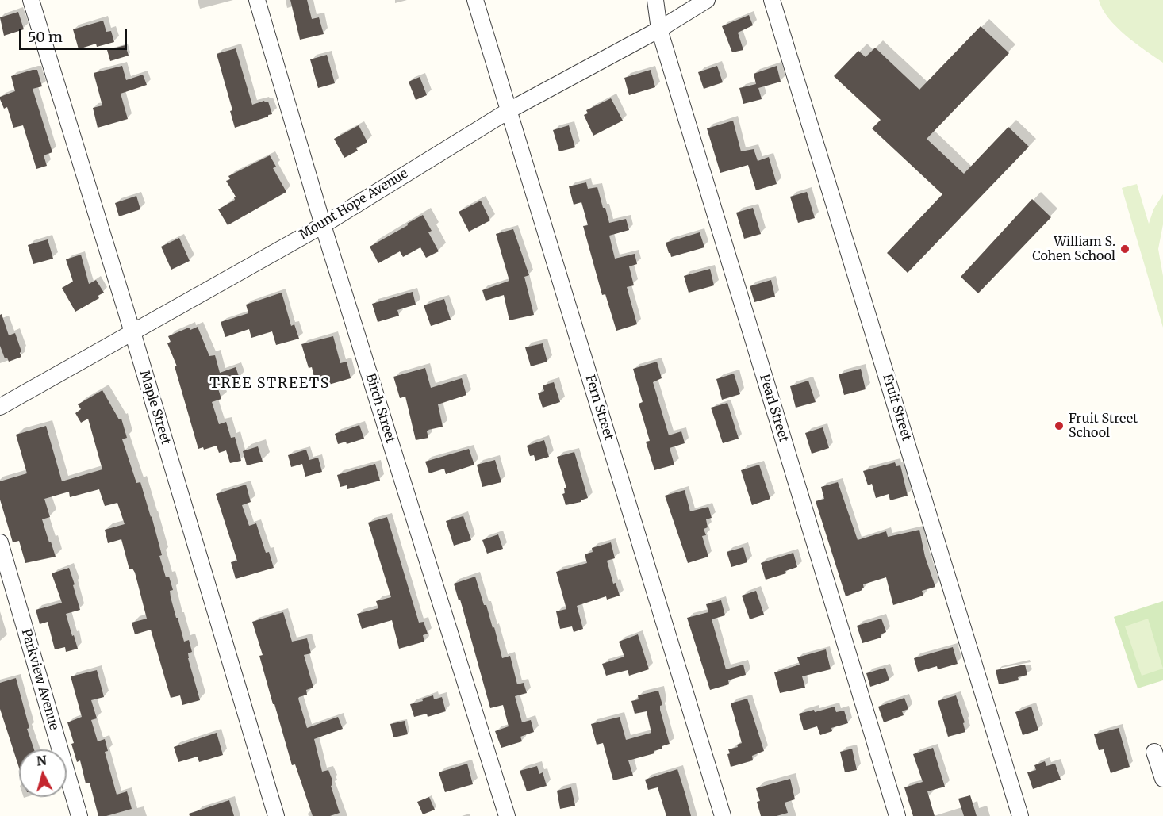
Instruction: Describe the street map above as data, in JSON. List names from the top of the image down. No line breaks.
{"streets":{"street":["Mount Hope Avenue","Maple Street","Fern Street","Fruit Street","Birch Street","Pearl Street","Parkview Avenue"]},"crossings":[["Mount Hope Avenue","Maple Street"],["Mount Hope Avenue","Fern Street"],["Mount Hope Avenue","Birch Street"],["Mount Hope Avenue","Pearl Street"]],"districts":["TREE STREETS"],"places":["William S. Cohen School","Fruit Street School"],"scale_bar":"50 m","north":"top"}
